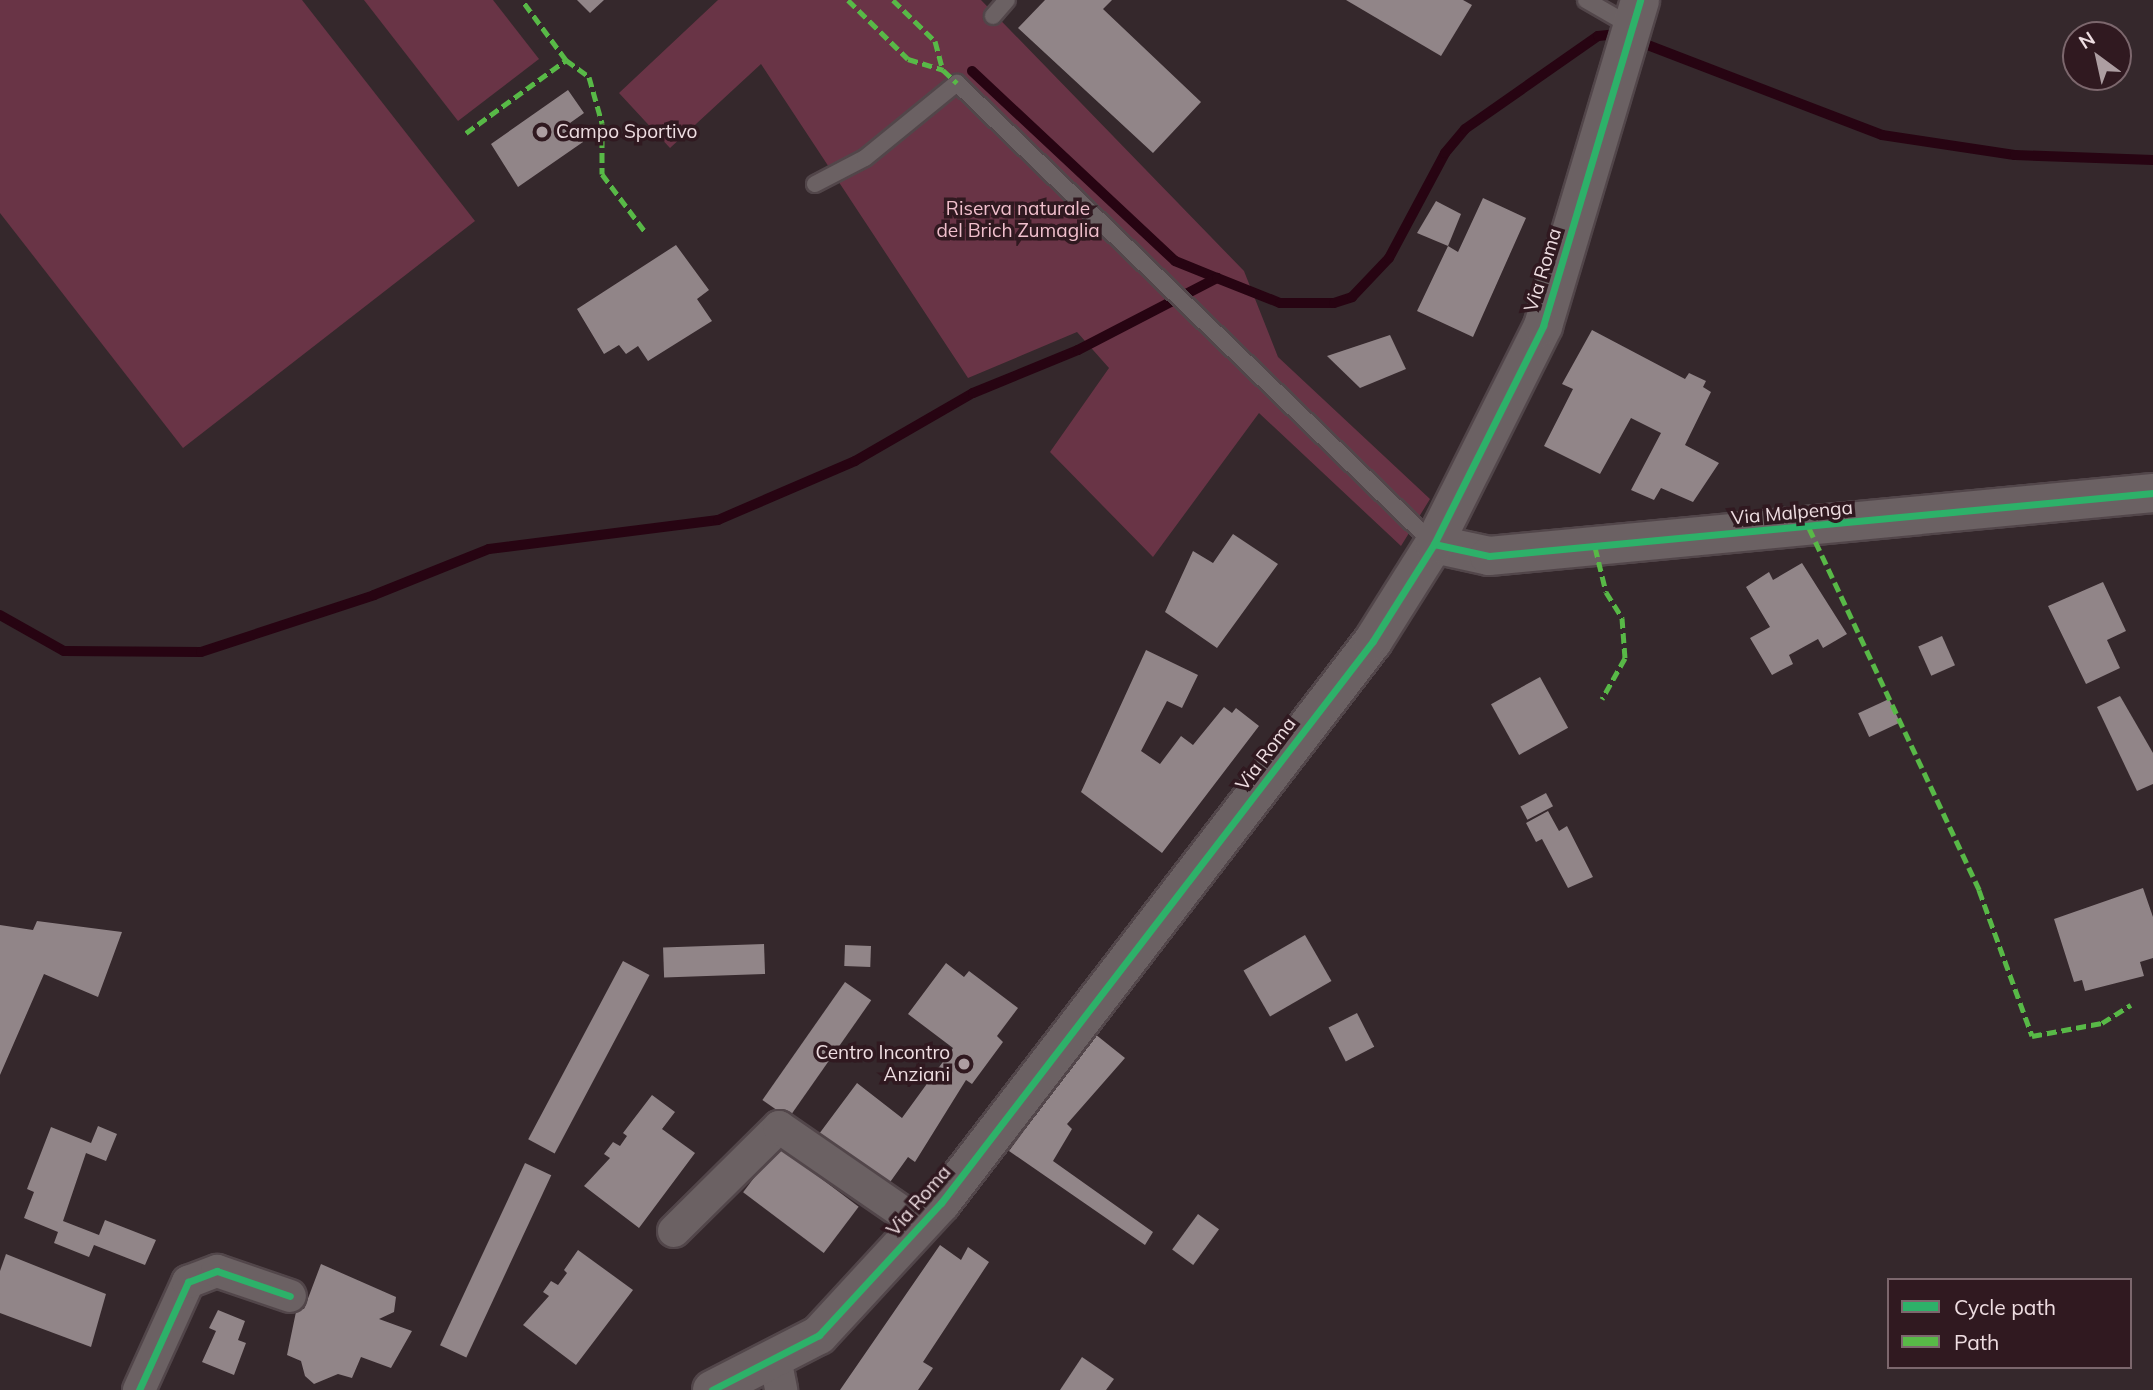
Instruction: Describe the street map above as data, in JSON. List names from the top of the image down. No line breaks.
{"streets":{"street":["Via Roma","Via Malpenga"]},"crossings":[["Via Roma","Via Malpenga"]],"parks":["Riserva naturale del Brich Zumaglia"],"places":["Campo Sportivo","Centro Incontro Anziani"],"legend":["Cycle path","Path"],"north":"top left"}
